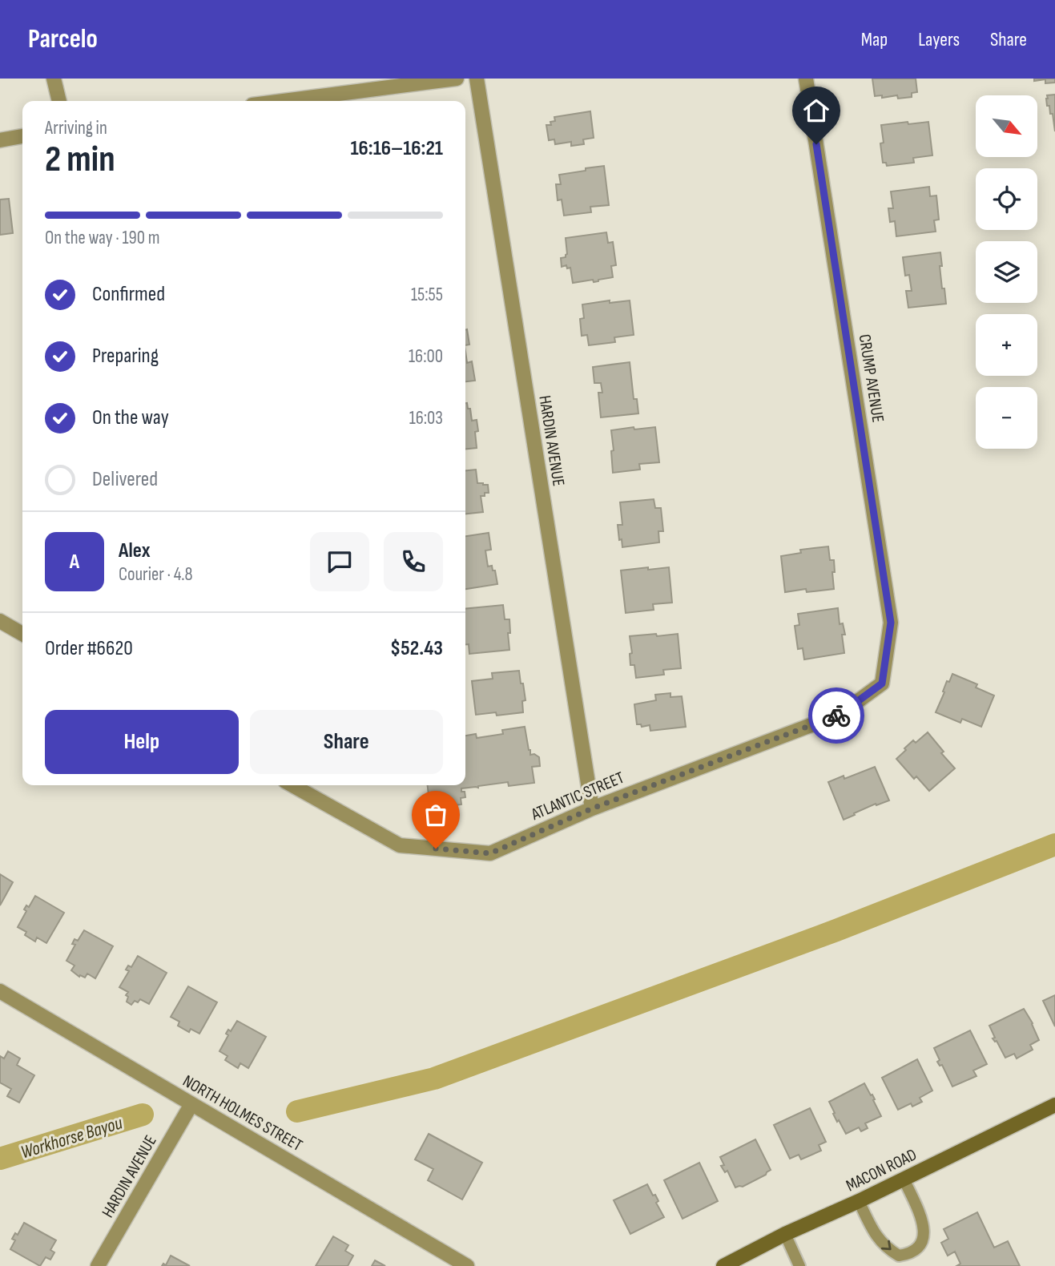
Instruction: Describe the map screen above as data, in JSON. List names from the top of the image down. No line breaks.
{"streets":{"main road":["MACON ROAD"],"street":["CRUMP AVENUE","HARDIN AVENUE","ATLANTIC STREET","NORTH HOLMES STREET"]},"crossings":[["CRUMP AVENUE","ATLANTIC STREET"],["HARDIN AVENUE","ATLANTIC STREET"],["HARDIN AVENUE","NORTH HOLMES STREET"]],"water":["Workhorse Bayou"],"north":"bottom right","page":{"header":"Parcelo","nav":["Map","Layers","Share"],"map_buttons":["+","−"],"heading":["2 min","Arriving in","16:16–16:21"],"panel":["Alex","Courier · 4.8","Order #6620","$52.43"],"bar":"On the way · 190 m","list":[["Confirmed","15:55"],["Preparing","16:00"],["On the way","16:03"],"Delivered"],"round":"A","buttons":["Help","Share"]}}
